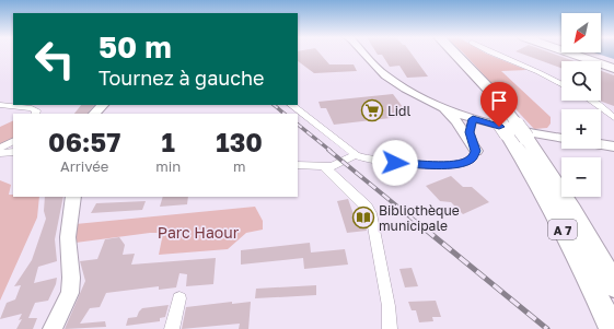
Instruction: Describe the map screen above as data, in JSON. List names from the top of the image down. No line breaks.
{"streets":{"highway":["A 7"]},"parks":["Parc Haour"],"places":{"supermarket":["Lidl"],"library":["Bibliothèque municipale"]},"north":"bottom left","page":{"map_buttons":["+","−"],"turn":["50 m","Tournez à gauche"],"eta":["06:57","Arrivée","1","min","130","m"]}}
